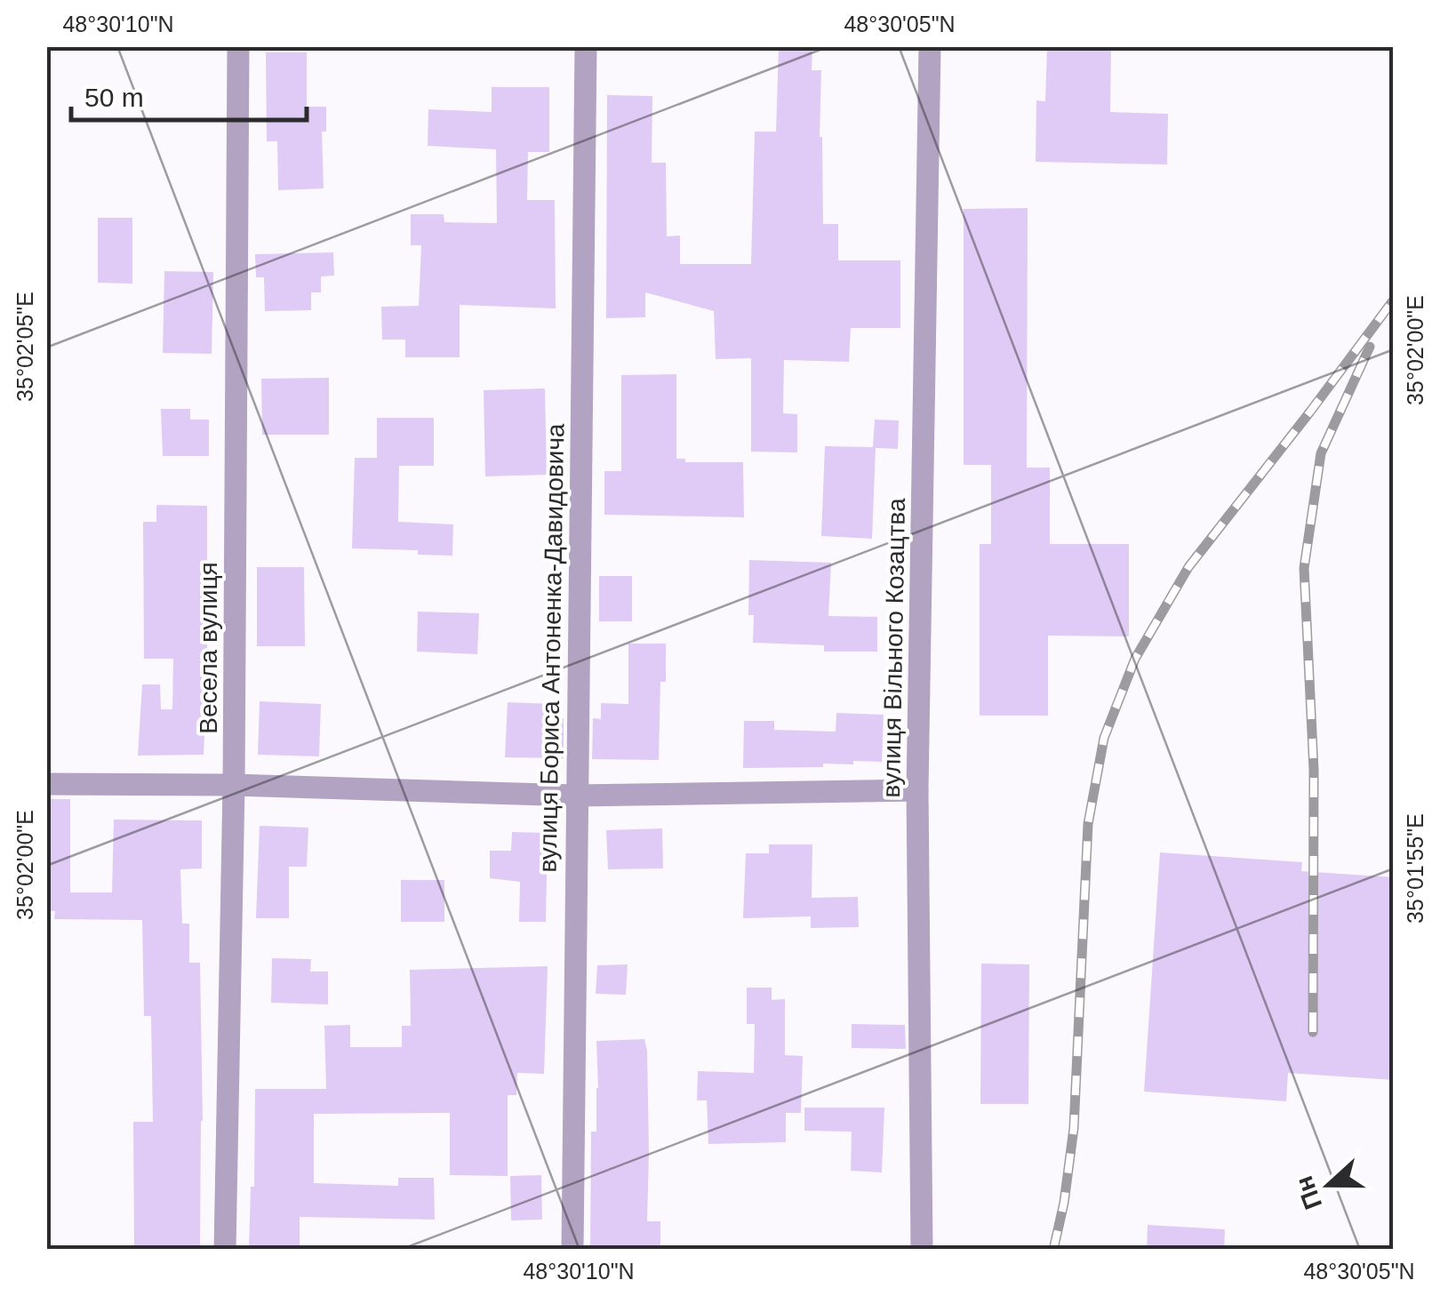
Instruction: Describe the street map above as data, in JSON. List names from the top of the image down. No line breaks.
{"streets":{"street":["Весела вулиця","вулиця Бориса Антоненка-Давидовича","вулиця Вільного Козацтва"]},"scale_bar":"50 m","north":"left","coordinates":["48°30'10\"N","48°30'05\"N","35°02'05\"E","35°02'00\"E","35°01'55\"E"]}
